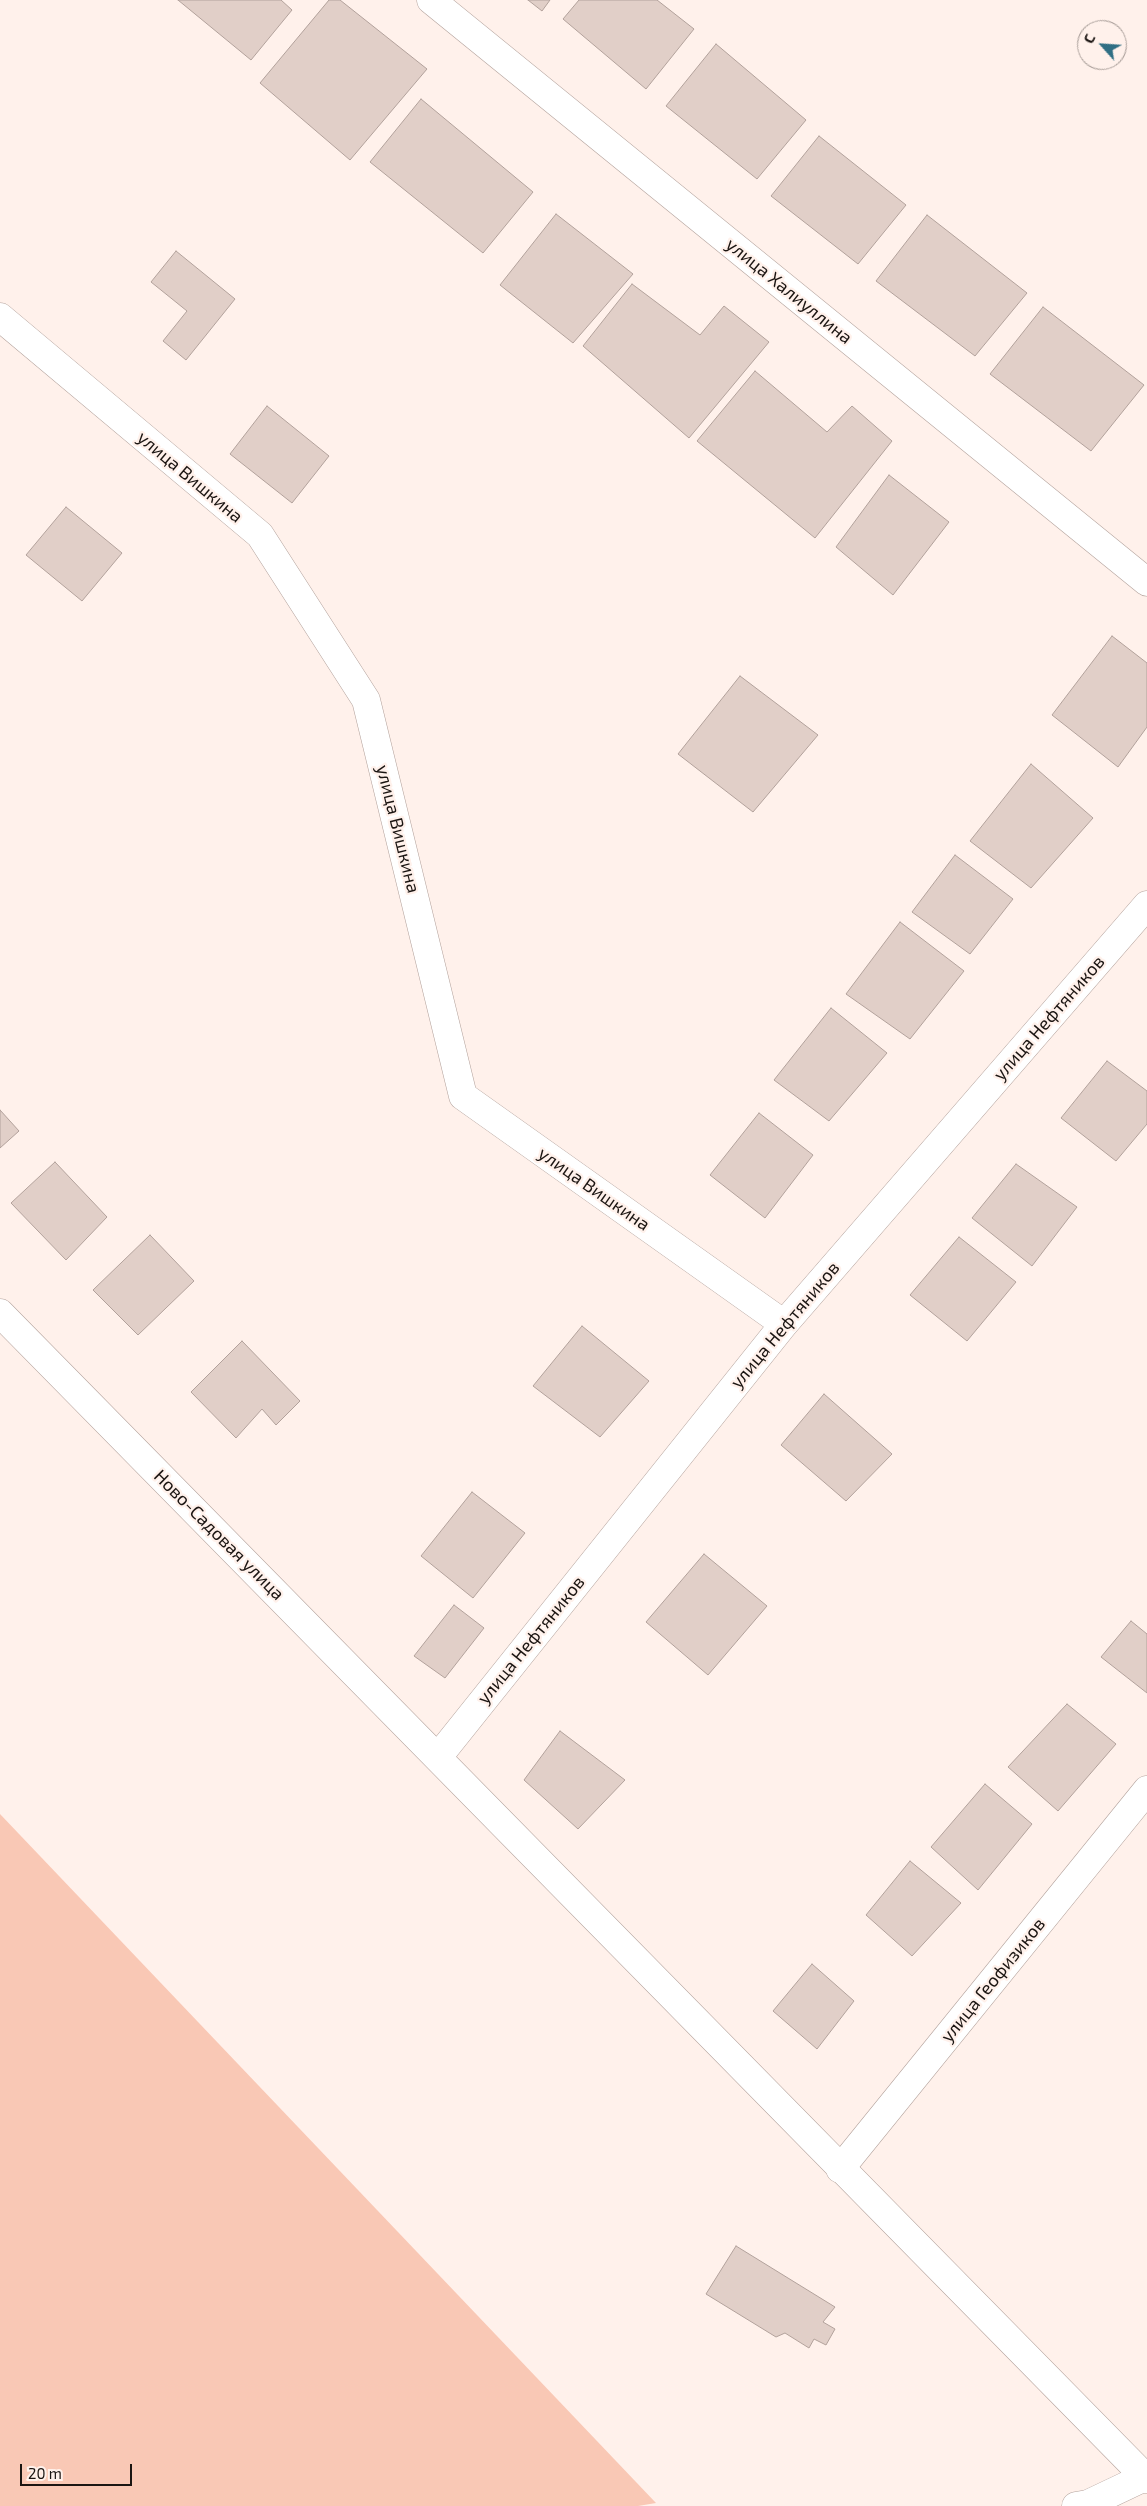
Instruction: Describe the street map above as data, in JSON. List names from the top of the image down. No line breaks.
{"streets":{"street":["улица Халиуллина","улица Вишкина","улица Нефтяников","Ново-Садовая улица","улица Геофизиков"]},"crossings":[["улица Вишкина","улица Нефтяников"],["улица Нефтяников","Ново-Садовая улица"],["Ново-Садовая улица","улица Геофизиков"]],"scale_bar":"20 m","north":"top left"}
